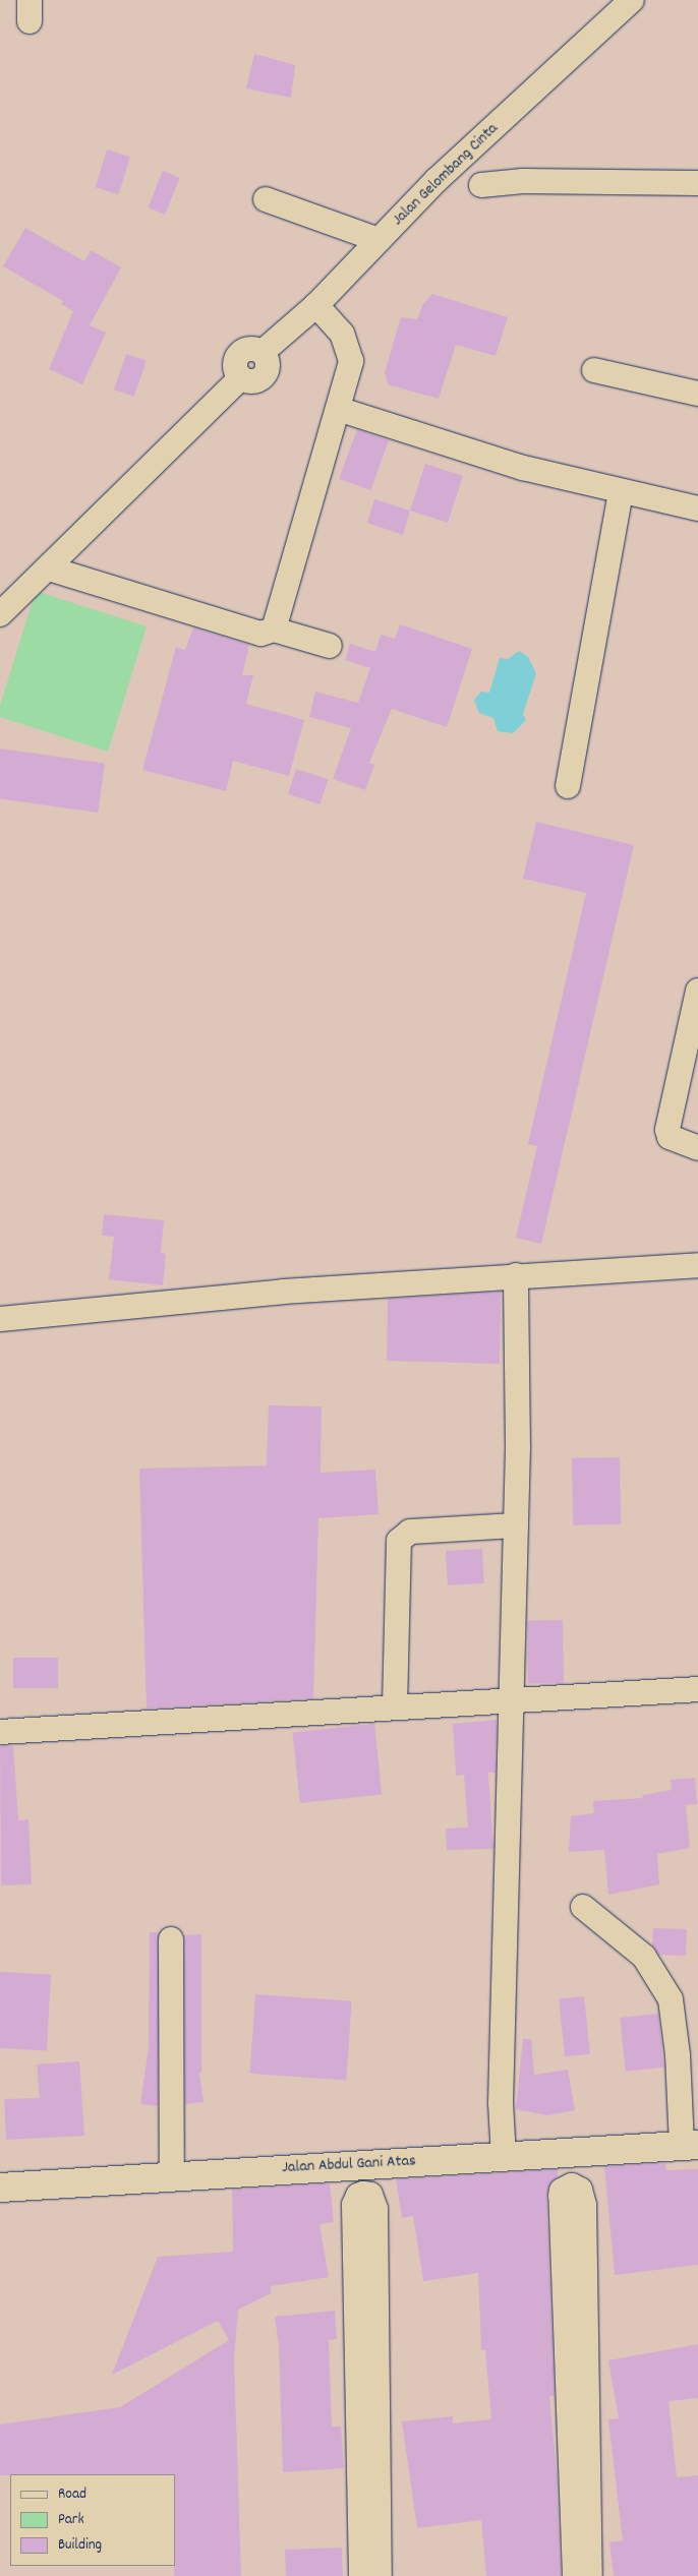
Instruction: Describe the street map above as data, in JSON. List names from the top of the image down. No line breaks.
{"streets":{"street":["Jalan Gelombang Cinta","Jalan Abdul Gani Atas"]},"legend":["Road","Park","Building"]}
